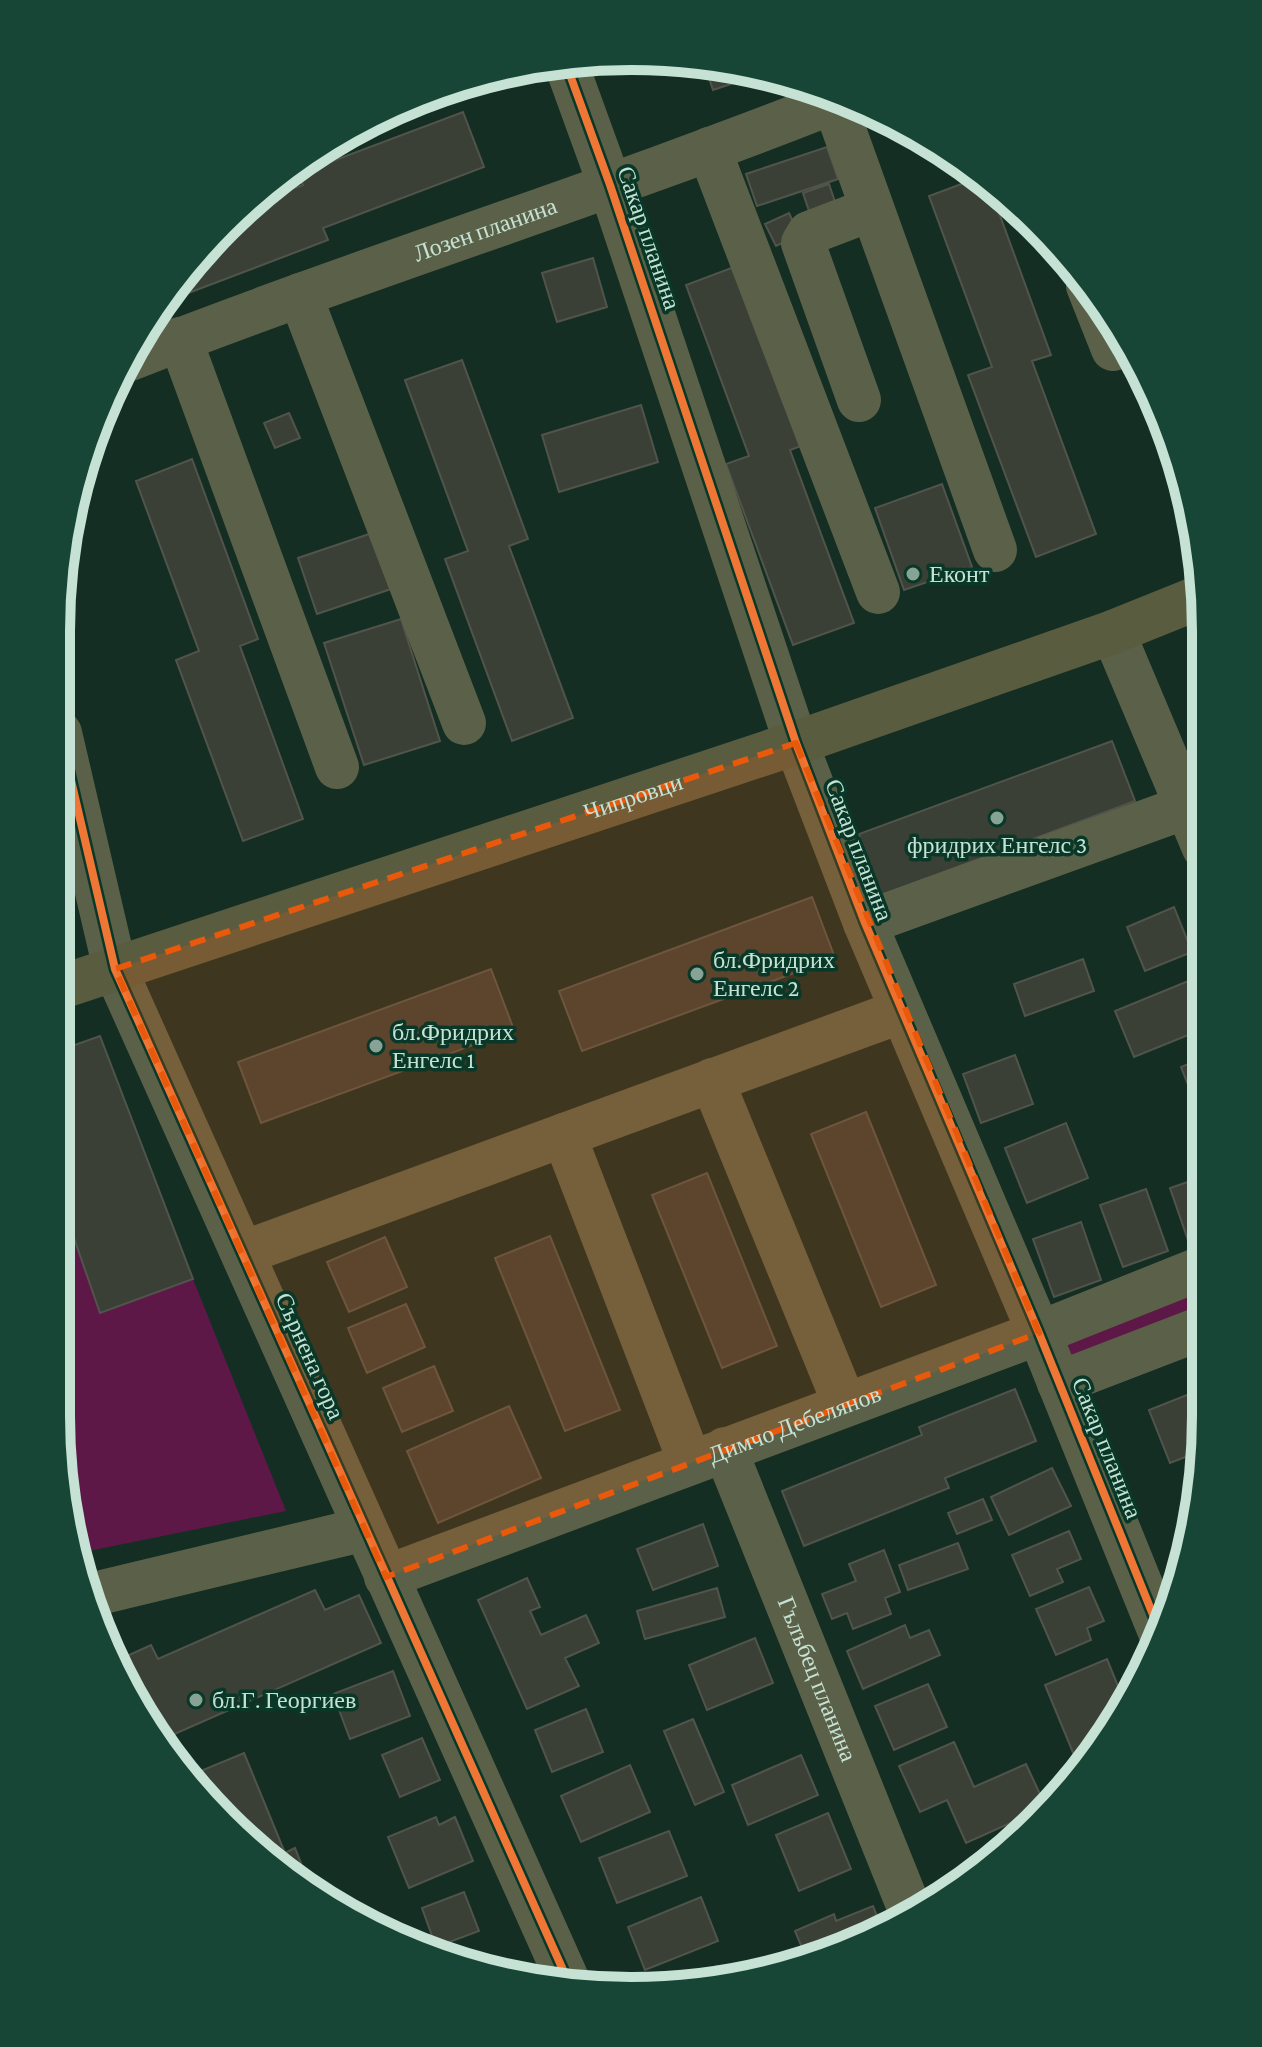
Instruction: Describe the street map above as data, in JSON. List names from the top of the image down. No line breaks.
{"streets":{"main road":["Чипровци"],"street":["Лозен планина","Сакар планина","Сърнена гора","Димчо Дебелянов","Гълъбец планина"]},"crossings":[["Лозен планина","Сакар планина"],["Сакар планина","Чипровци"],["Сакар планина","Димчо Дебелянов"],["Чипровци","Сърнена гора"],["Сърнена гора","Димчо Дебелянов"],["Димчо Дебелянов","Гълъбец планина"]],"places":["Еконт","фридрих Енгелс 3","бл.Фридрих Енгелс 2","бл.Фридрих Енгелс 1","бл.Г. Георгиев"]}
